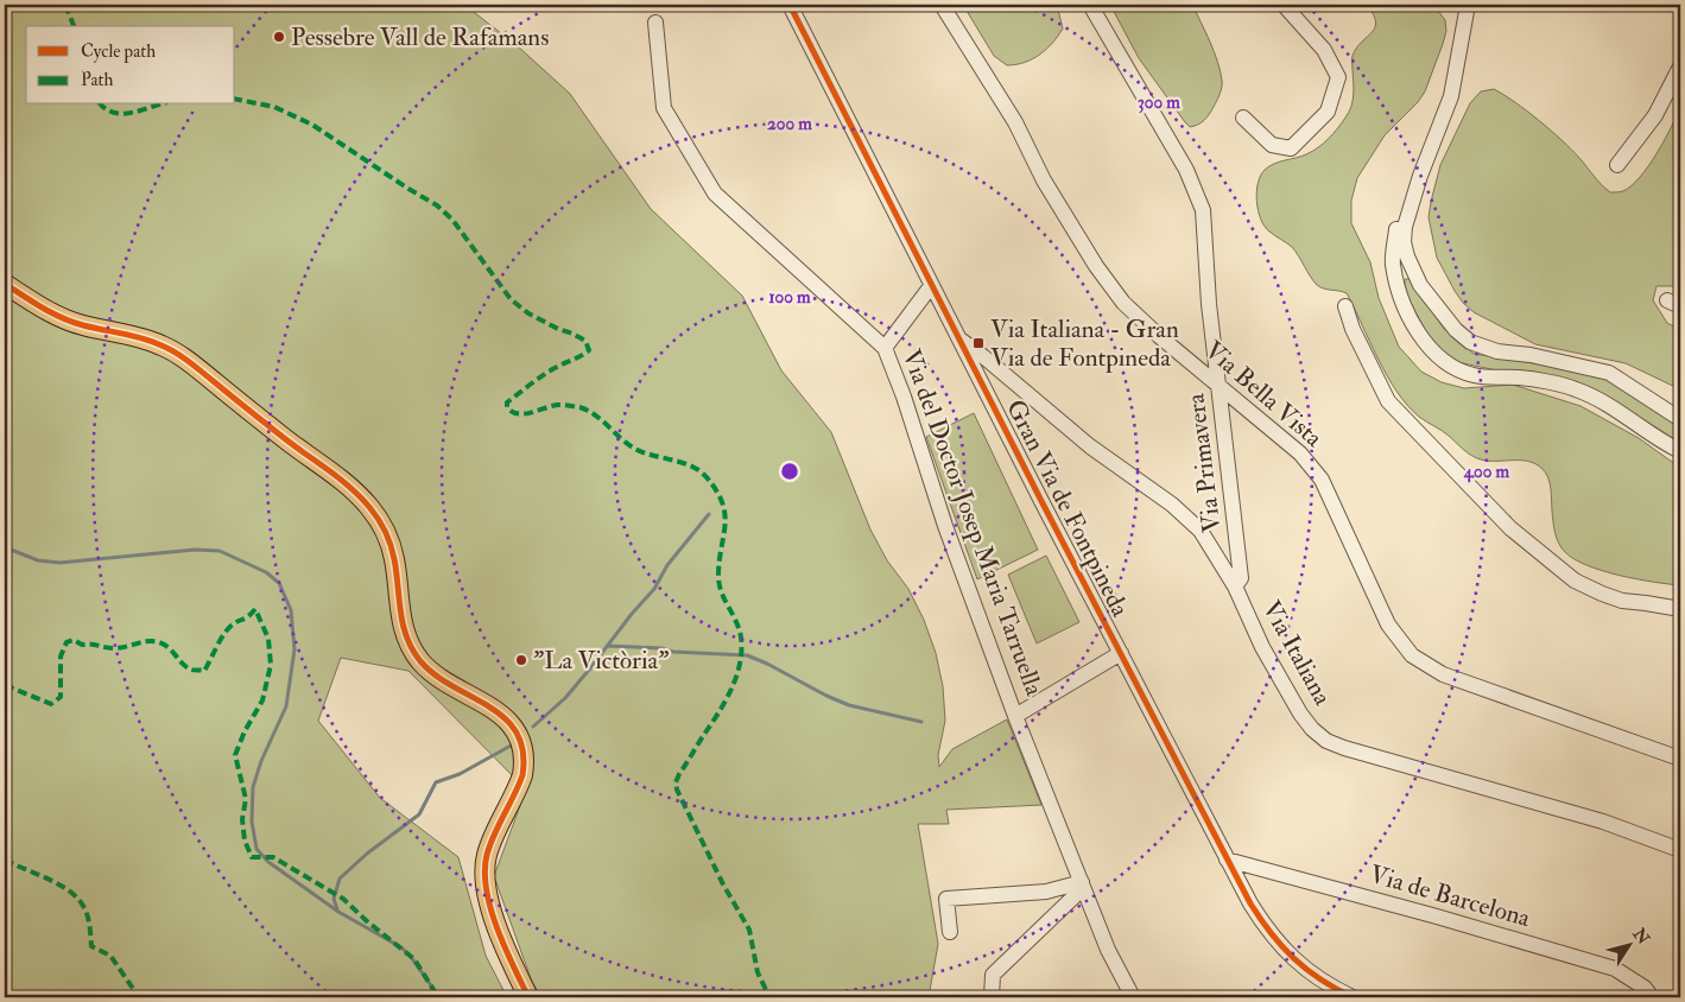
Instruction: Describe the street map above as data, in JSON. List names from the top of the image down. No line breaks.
{"streets":{"street":["Via Bella Vista","Via Primavera","Gran Via de Fontpineda","Via del Doctor Josep Maria Tarruella","Via Italiana","Via de Barcelona"]},"crossings":[["Via Bella Vista","Via Primavera"],["Via Primavera","Via Italiana"],["Gran Via de Fontpineda","Via Italiana"],["Gran Via de Fontpineda","Via de Barcelona"]],"places":{"other":["Pessebre Vall de Rafamans","\"La Victòria\""],"transit":["Via Italiana - Gran Via de Fontpineda"]},"legend":["Cycle path","Path"],"north":"top right","rings":["300 m","200 m","100 m","400 m"]}
